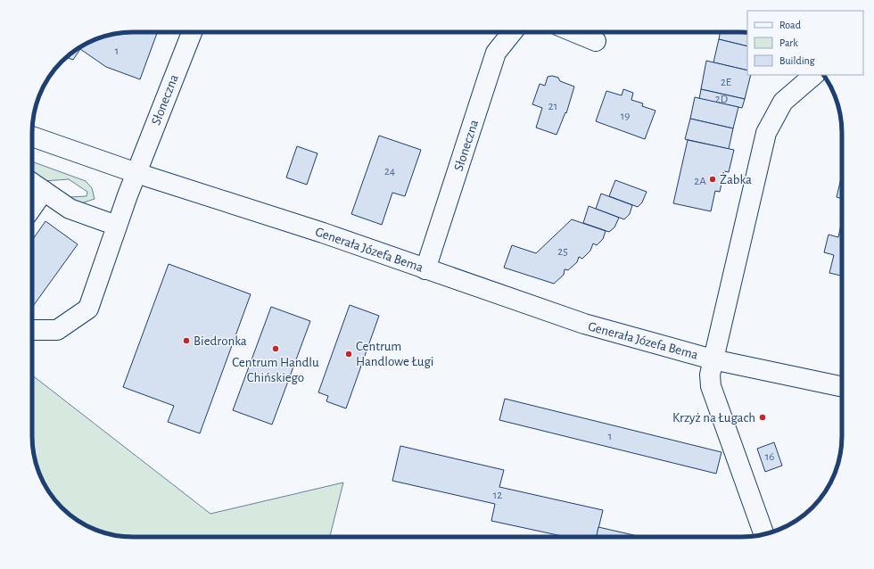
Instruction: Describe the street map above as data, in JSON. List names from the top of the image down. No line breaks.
{"streets":{"street":["Słoneczna","Generała Józefa Bema"]},"crossings":[["Słoneczna","Generała Józefa Bema"]],"places":["Żabka","Biedronka","Centrum Handlu Chińskiego","Centrum Handlowe Ługi","Krzyż na Ługach"],"house_numbers":["1","2E","2D","21","19","24","2A","25","1","16","12"],"legend":["Road","Park","Building"]}
